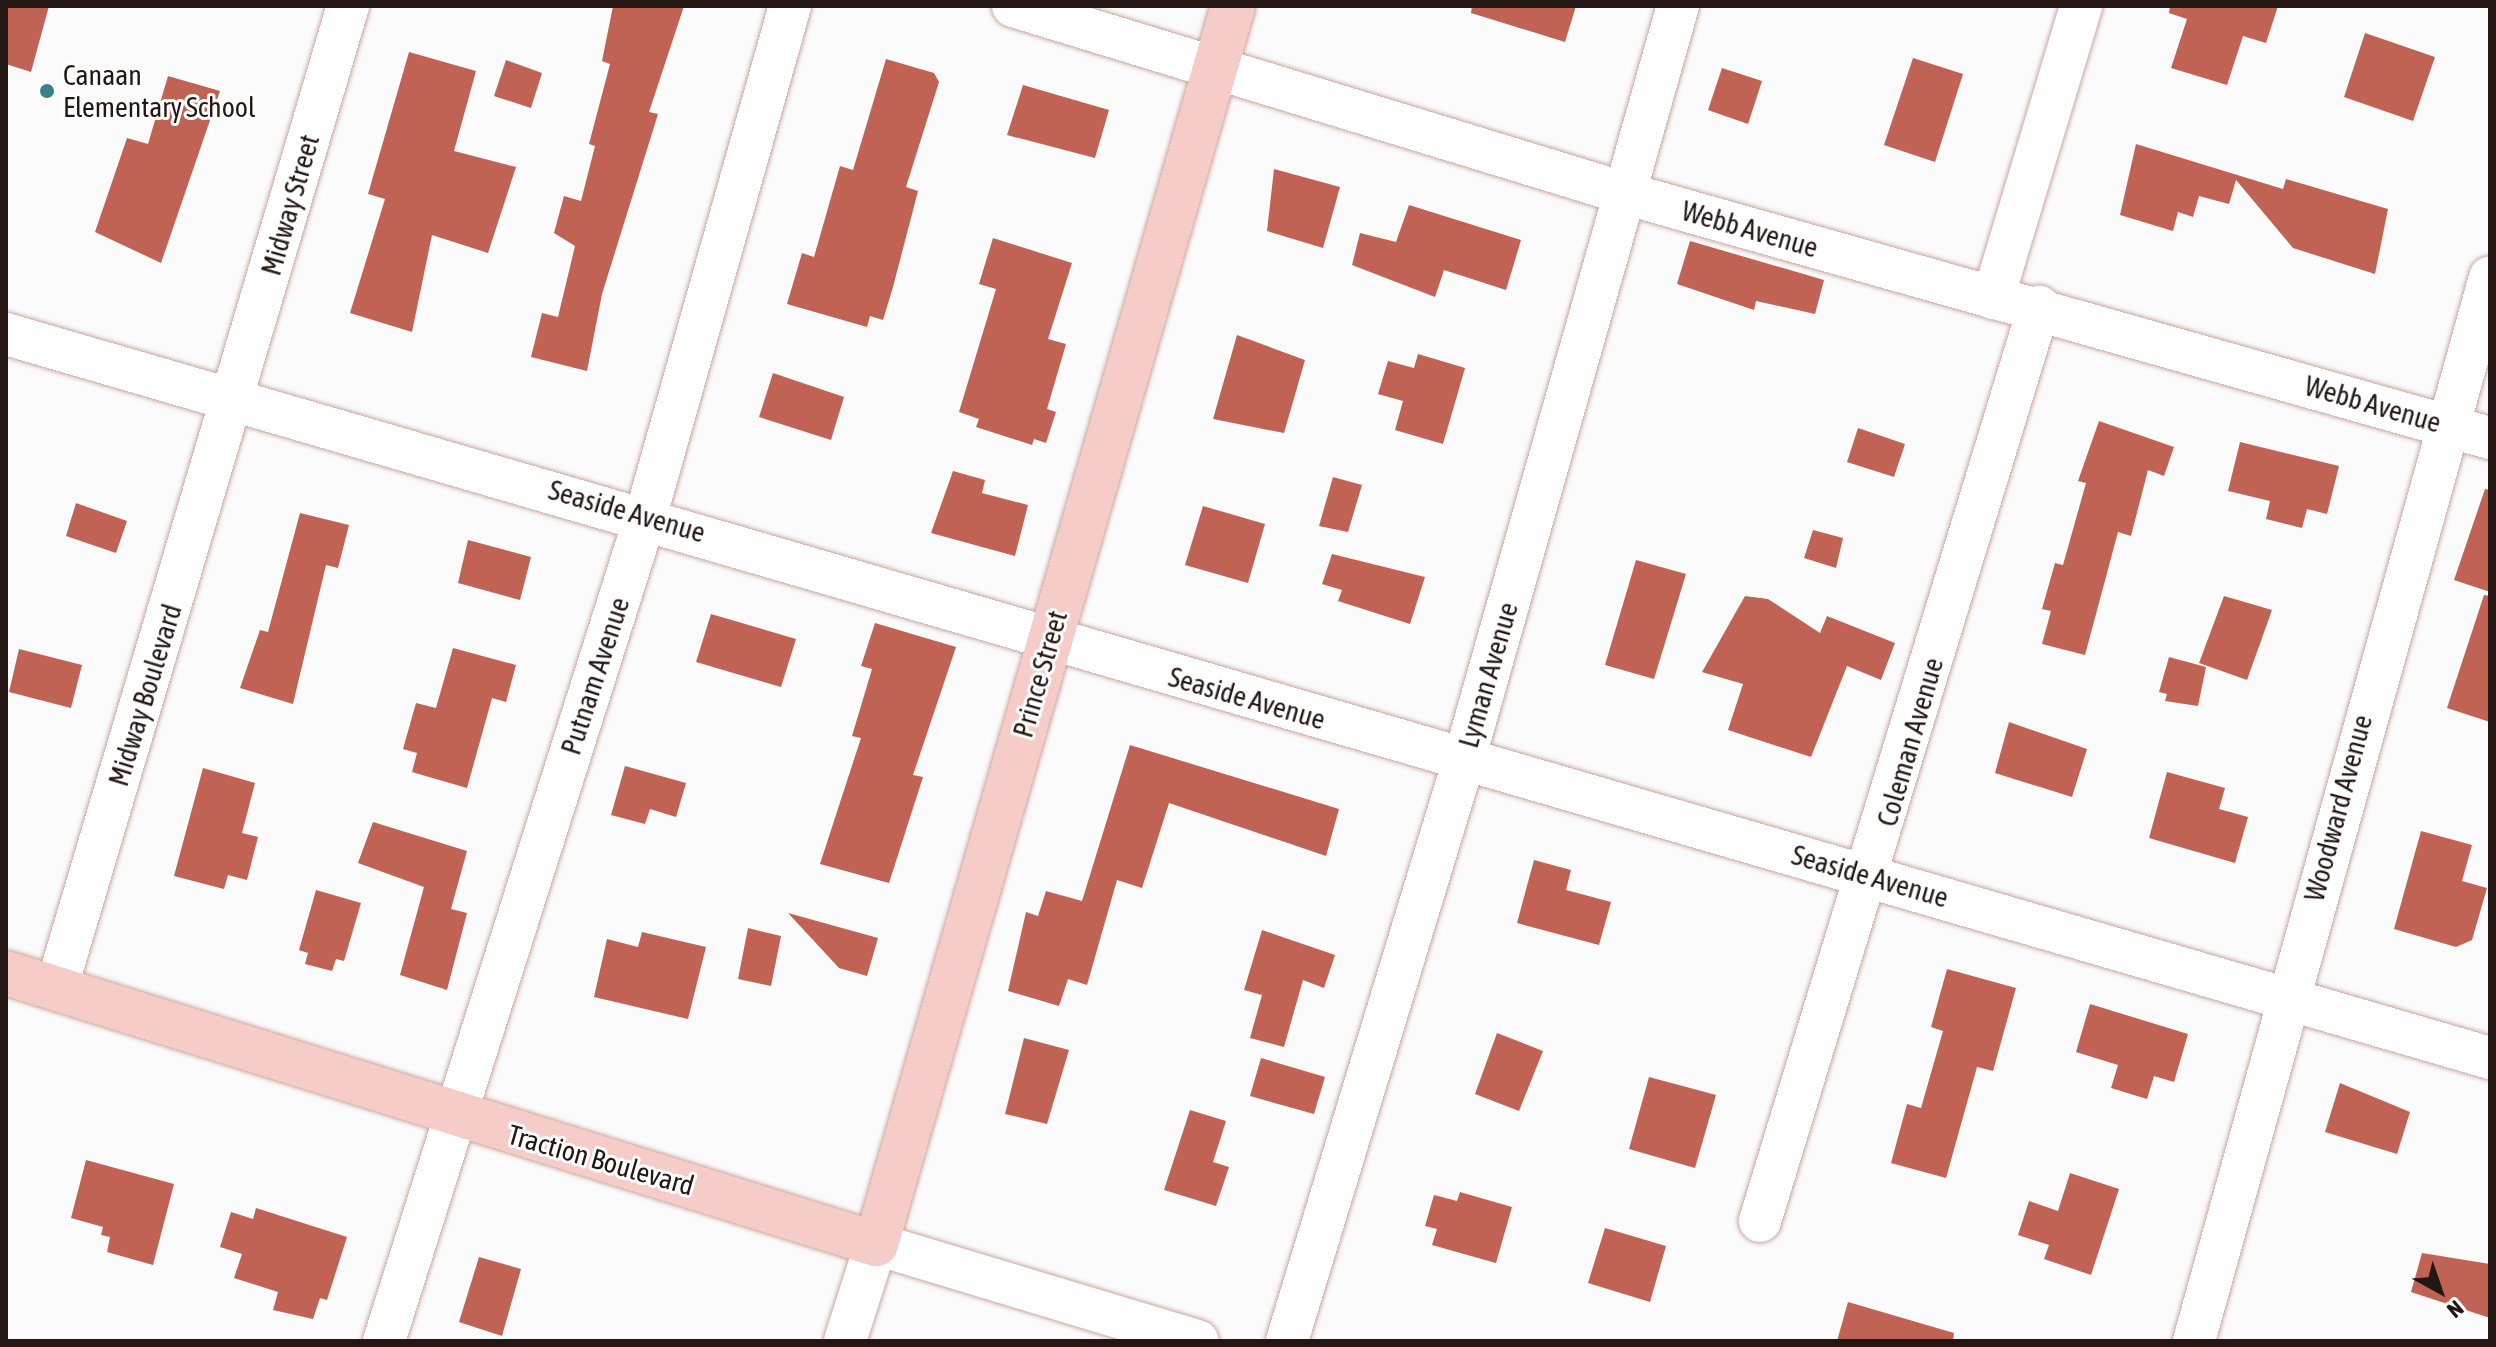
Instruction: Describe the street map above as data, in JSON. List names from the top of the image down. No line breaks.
{"streets":{"street":["Midway Street","Webb Avenue","Seaside Avenue","Prince Street","Lyman Avenue","Putnam Avenue","Midway Boulevard","Coleman Avenue","Woodward Avenue","Traction Boulevard"]},"crossings":[["Midway Street","Seaside Avenue"],["Midway Street","Midway Boulevard"],["Webb Avenue","Prince Street"],["Webb Avenue","Lyman Avenue"],["Webb Avenue","Coleman Avenue"],["Webb Avenue","Woodward Avenue"],["Seaside Avenue","Prince Street"],["Seaside Avenue","Lyman Avenue"],["Seaside Avenue","Putnam Avenue"],["Seaside Avenue","Midway Boulevard"],["Seaside Avenue","Coleman Avenue"],["Seaside Avenue","Woodward Avenue"],["Prince Street","Traction Boulevard"],["Putnam Avenue","Traction Boulevard"],["Midway Boulevard","Traction Boulevard"]],"places":["Canaan Elementary School"],"north":"bottom right"}
